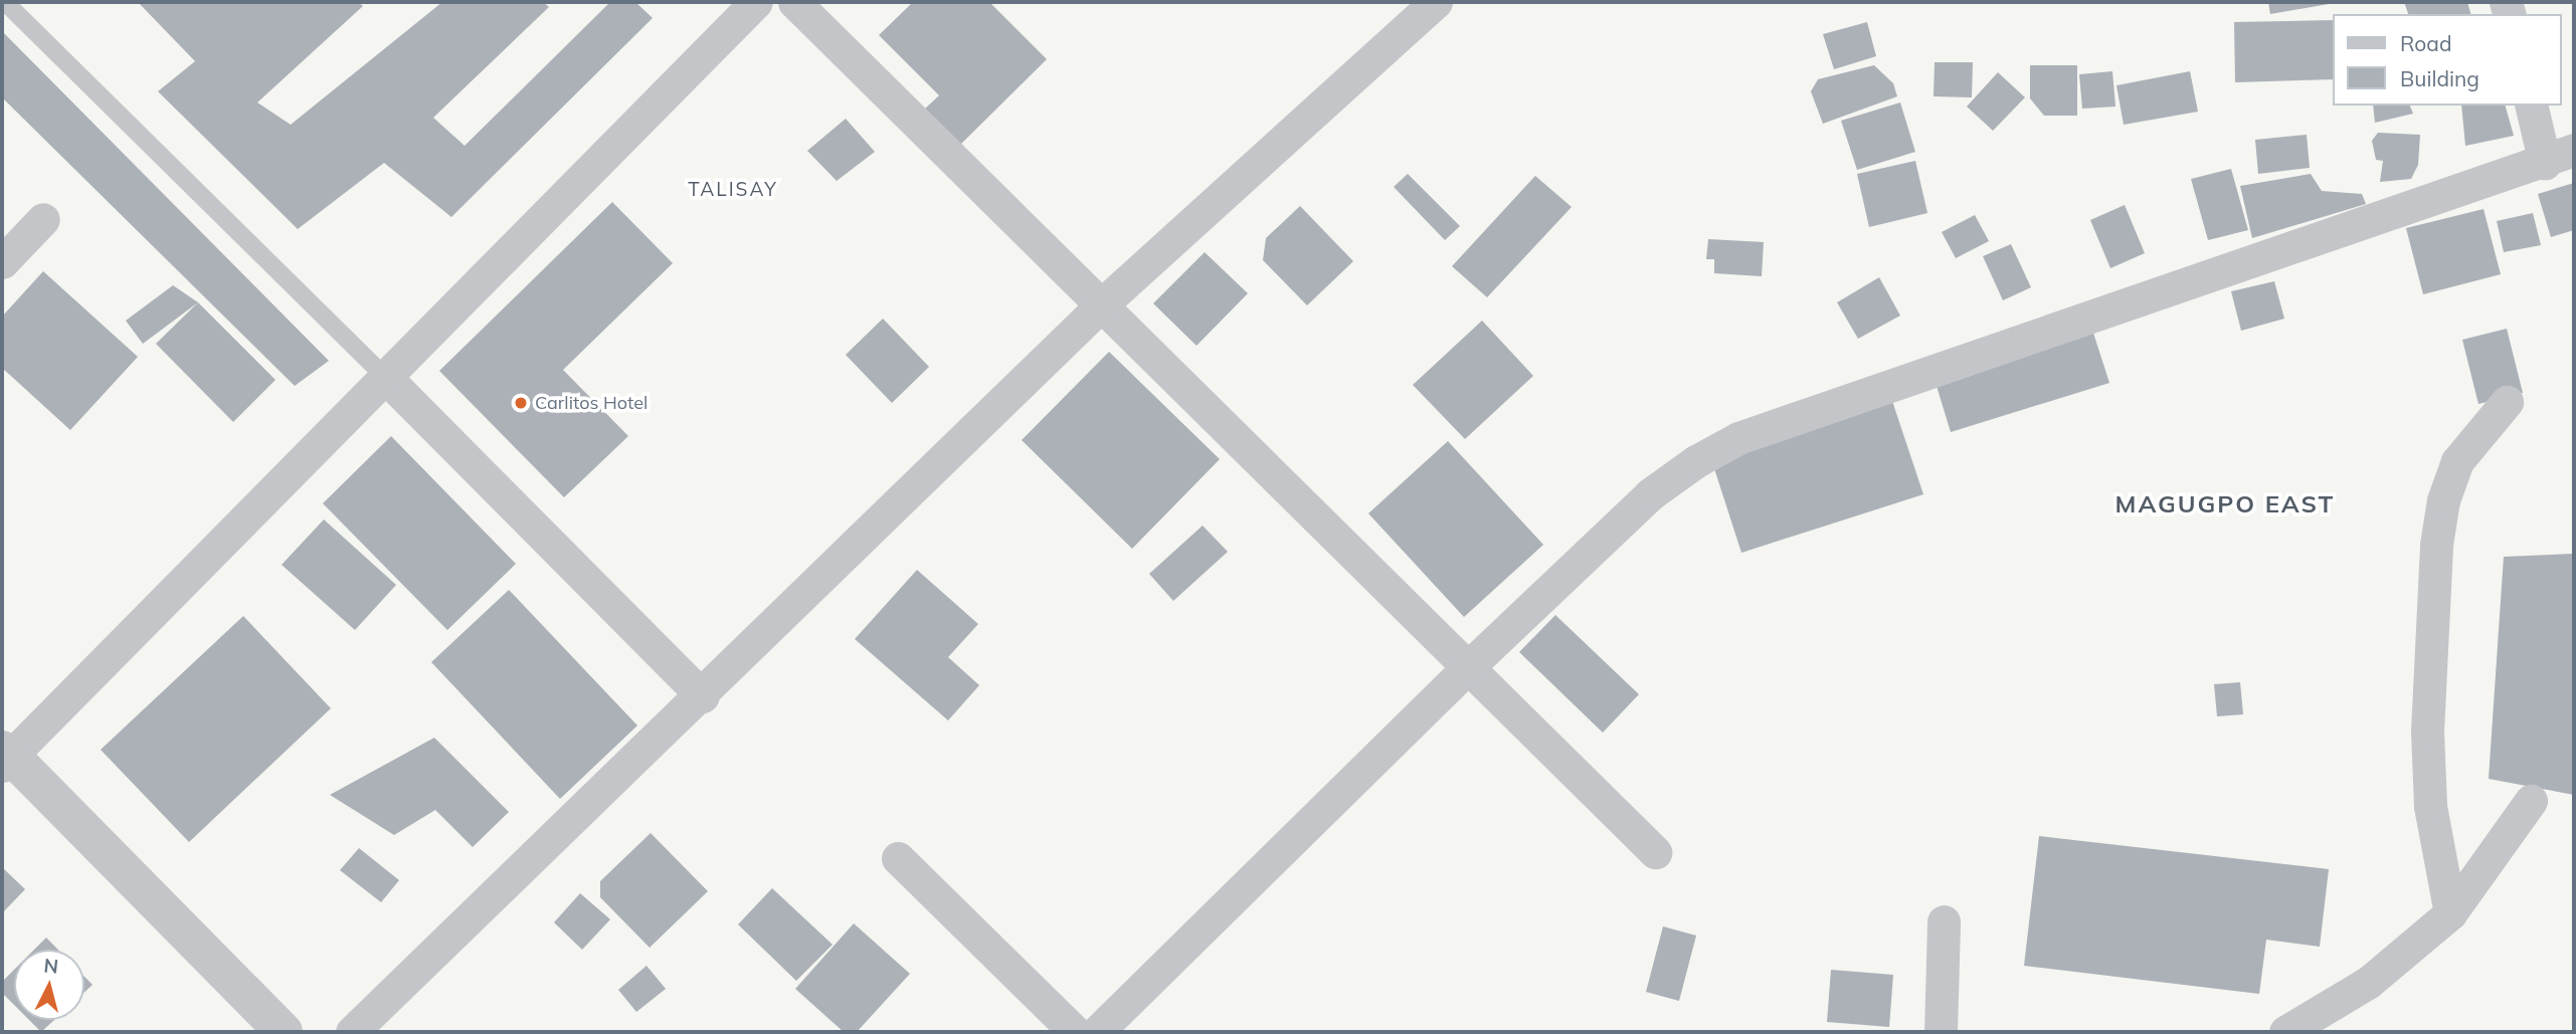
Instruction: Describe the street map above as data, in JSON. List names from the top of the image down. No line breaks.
{"districts":["TALISAY","MAGUGPO EAST"],"places":["Carlitos Hotel"],"legend":["Road","Building"],"north":"top"}
